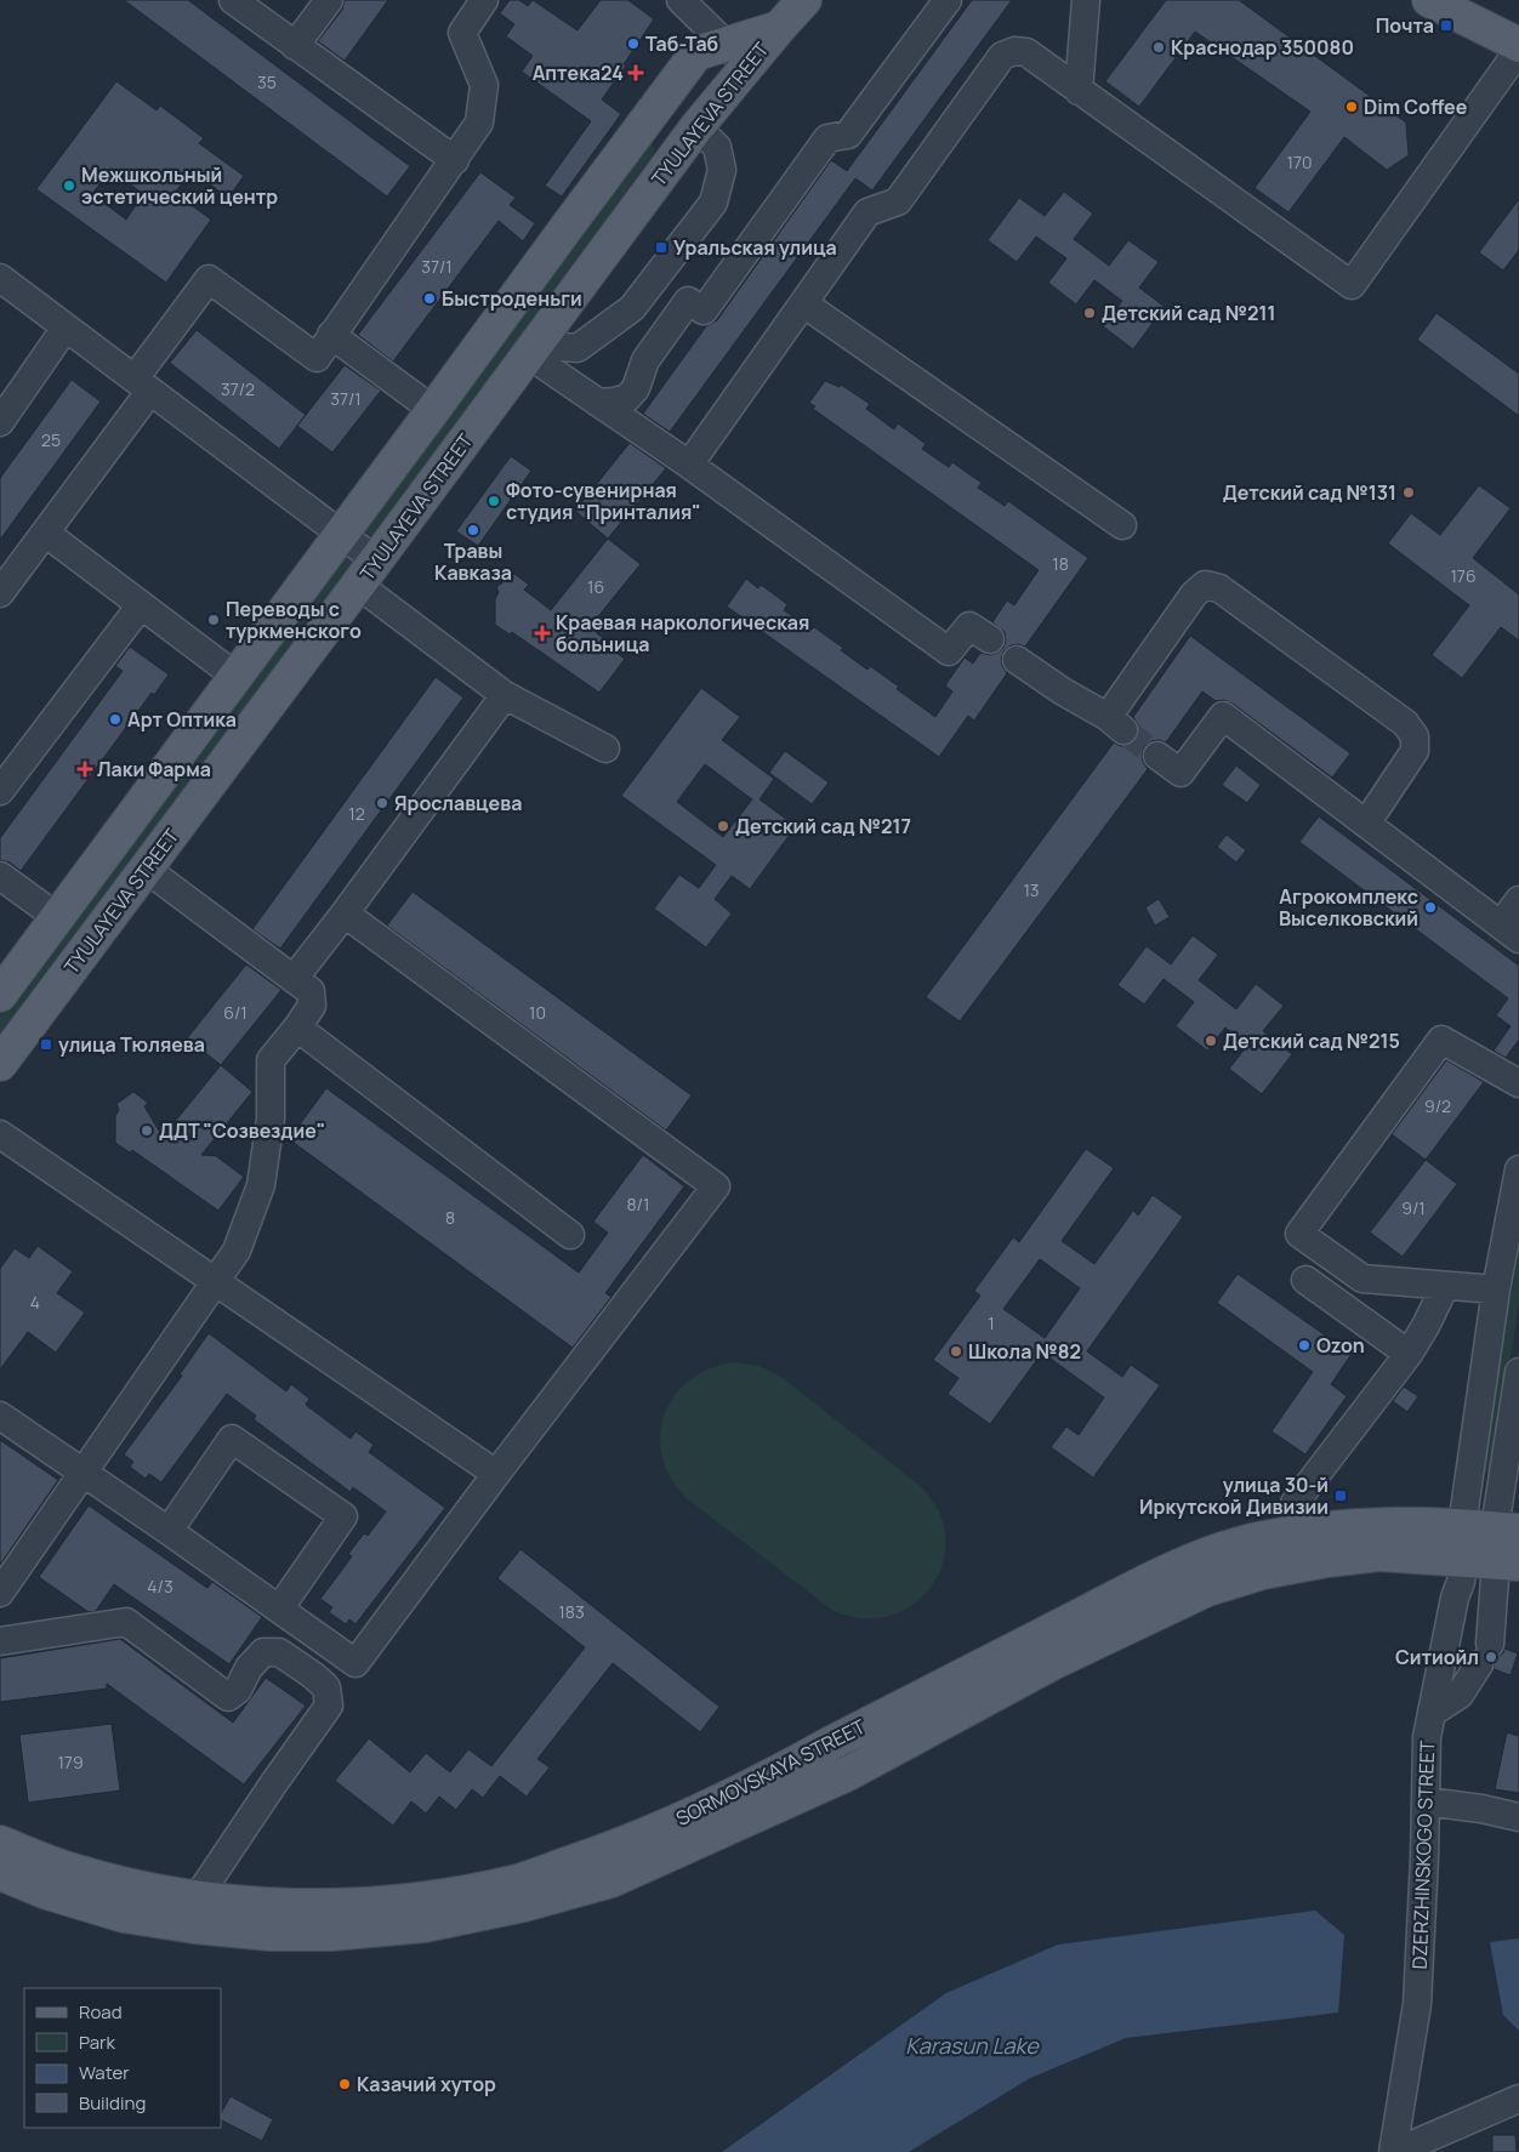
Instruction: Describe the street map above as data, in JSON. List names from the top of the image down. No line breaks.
{"streets":{"main road":["TYULAYEVA STREET","SORMOVSKAYA STREET"],"street":["DZERZHINSKOGO STREET"]},"crossings":[["SORMOVSKAYA STREET","DZERZHINSKOGO STREET"]],"water":["Karasun Lake"],"places":{"transit":["Почта","Уральская улица","улица Тюляева","улица 30-й Иркутской Дивизии"],"other":["Таб-Таб","Краснодар 350080","Dim Coffee","Межшкольный эстетический центр","Быстроденьги","Детский сад №211","Детский сад №131","Фото-сувенирная студия \"Принталия\"","Травы Кавказа","Переводы с туркменского","Арт Оптика","Ярославцева","Детский сад №217","Агрокомплекс Выселковский","Детский сад №215","ДДТ \"Созвездие\"","Ozon","Школа №82","Ситиойл","Казачий хутор"],"health":["Аптека24","Краевая наркологическая больница","Лаки Фарма"]},"house_numbers":["35","170","37/1","37/2","37/1","25","18","176","16","12","13","6/1","10","9/2","8/1","9/1","8","4","1","4/3","183","179"],"legend":["Road","Park","Water","Building"]}
